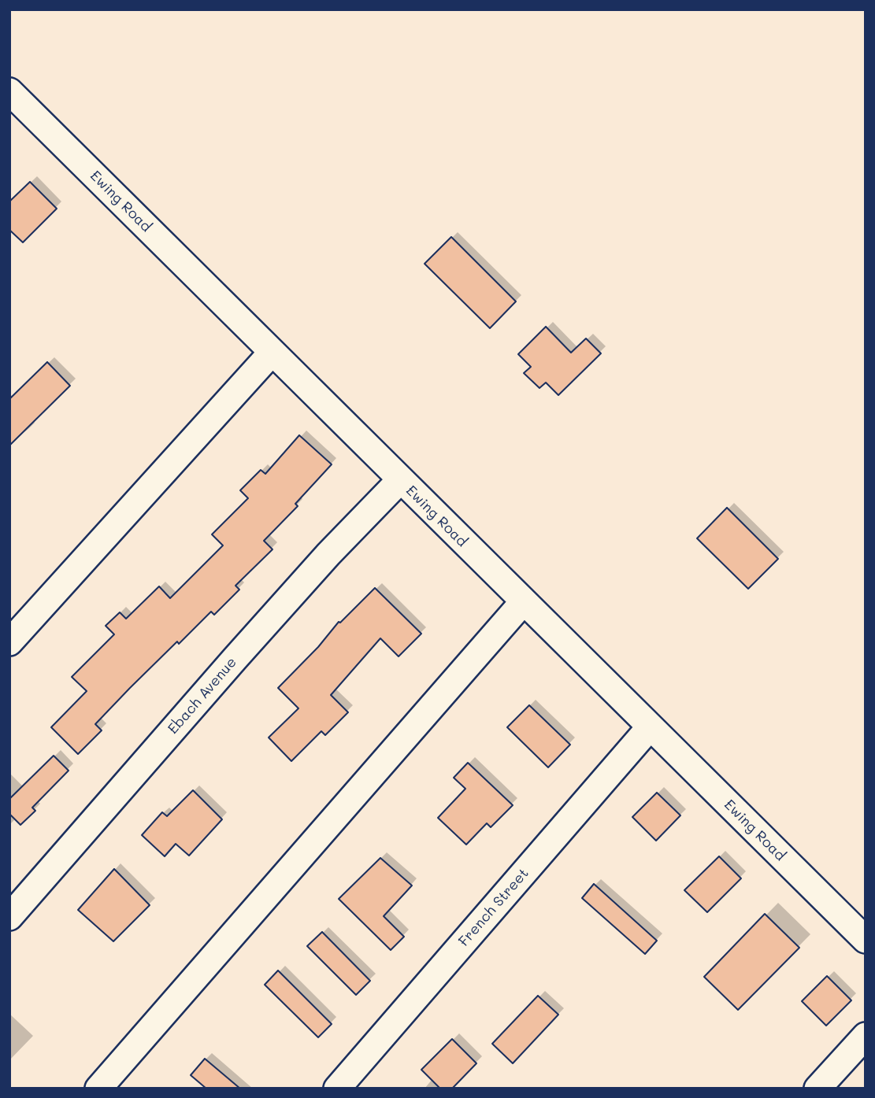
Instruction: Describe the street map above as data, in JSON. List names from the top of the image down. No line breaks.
{"streets":{"street":["Ewing Road","Ebach Avenue","French Street"]},"crossings":[["Ewing Road","Ebach Avenue"],["Ewing Road","French Street"]]}
